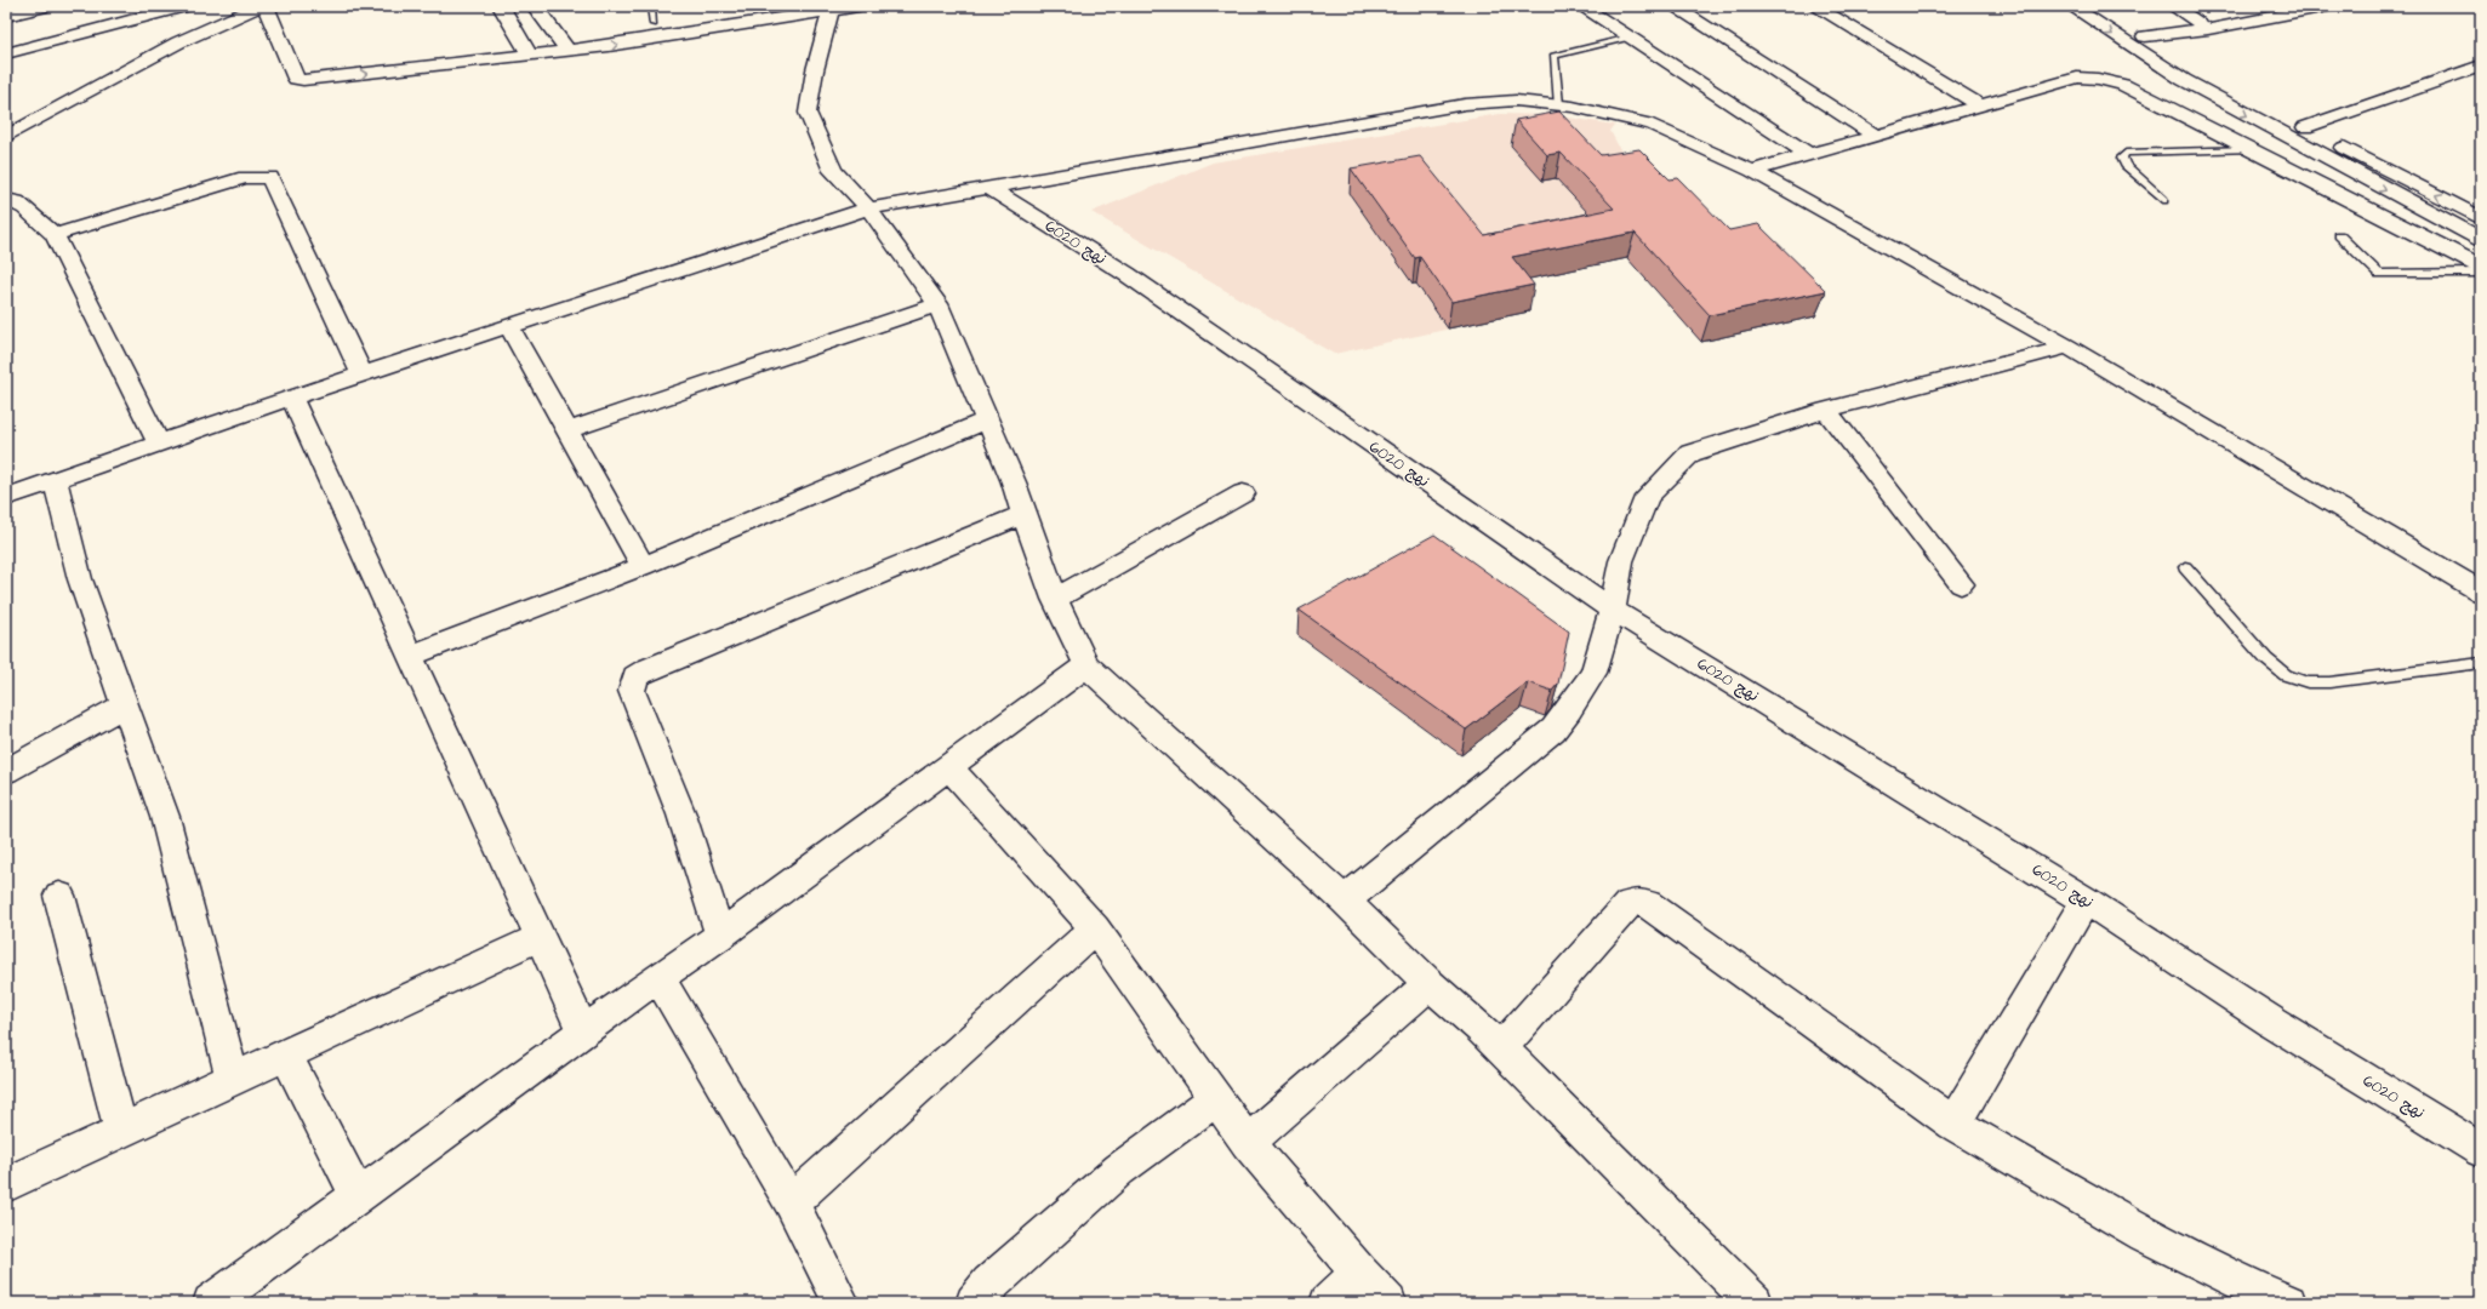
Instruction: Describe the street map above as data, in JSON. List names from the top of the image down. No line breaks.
{"streets":{"main road":["نهج 6020"]}}
